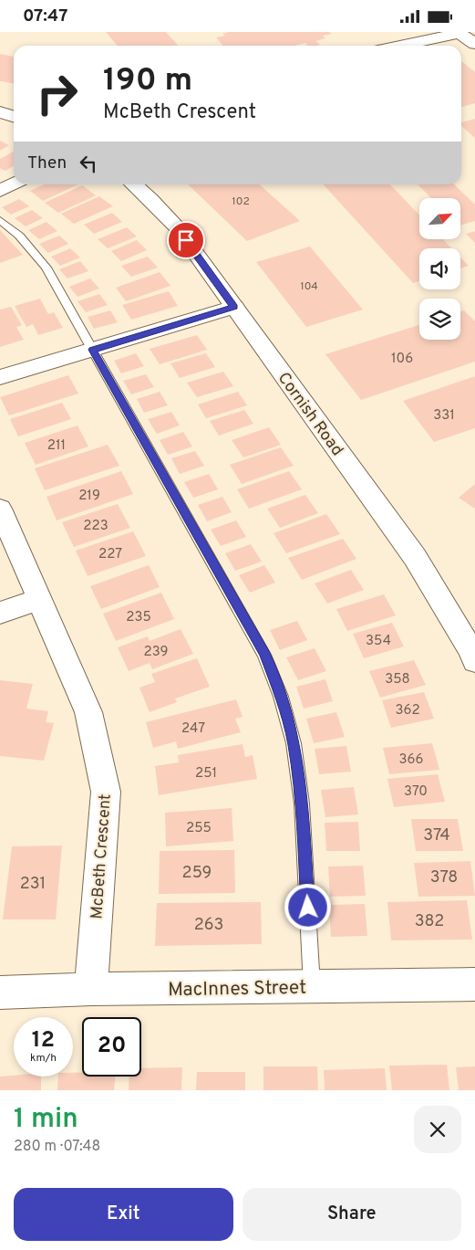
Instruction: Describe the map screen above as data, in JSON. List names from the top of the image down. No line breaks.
{"streets":{"street":["Cornish Road","McBeth Crescent","MacInnes Street"]},"crossings":[["McBeth Crescent","MacInnes Street"]],"house_numbers":["102","104","106","331","211","219","223","227","235","354","239","358","362","247","366","251","370","255","374","259","378","231","382","263"],"north":"top right","page":{"status":"07:47","turn":["190 m","McBeth Crescent"],"then":"Then","speed":"12 km/h","limit":"20","heading":["1 min","280 m · 07:48"],"buttons":["Exit","Share"]}}
